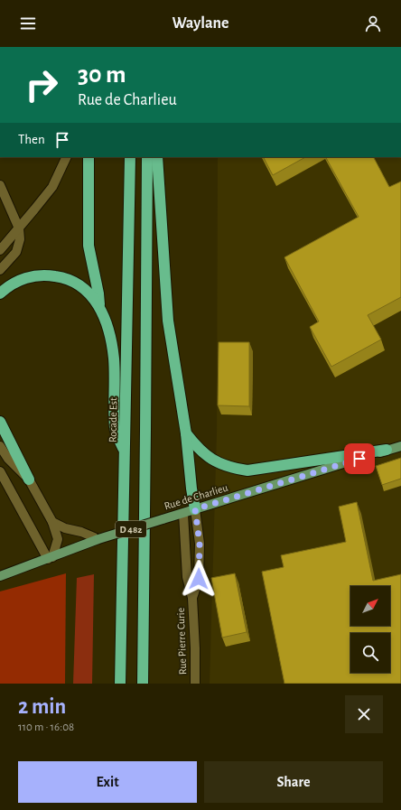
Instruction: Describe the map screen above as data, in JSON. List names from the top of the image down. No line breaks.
{"streets":{"highway":["Rocade Est"],"main road":["Rue de Charlieu","D 482"],"street":["Rue Pierre Curie"]},"crossings":[["Rue de Charlieu","Rue Pierre Curie"]],"north":"top right","page":{"header":"Waylane","turn":["30 m","Rue de Charlieu"],"then":"Then","heading":["2 min","110 m · 16:08"],"buttons":["Exit","Share"]}}
